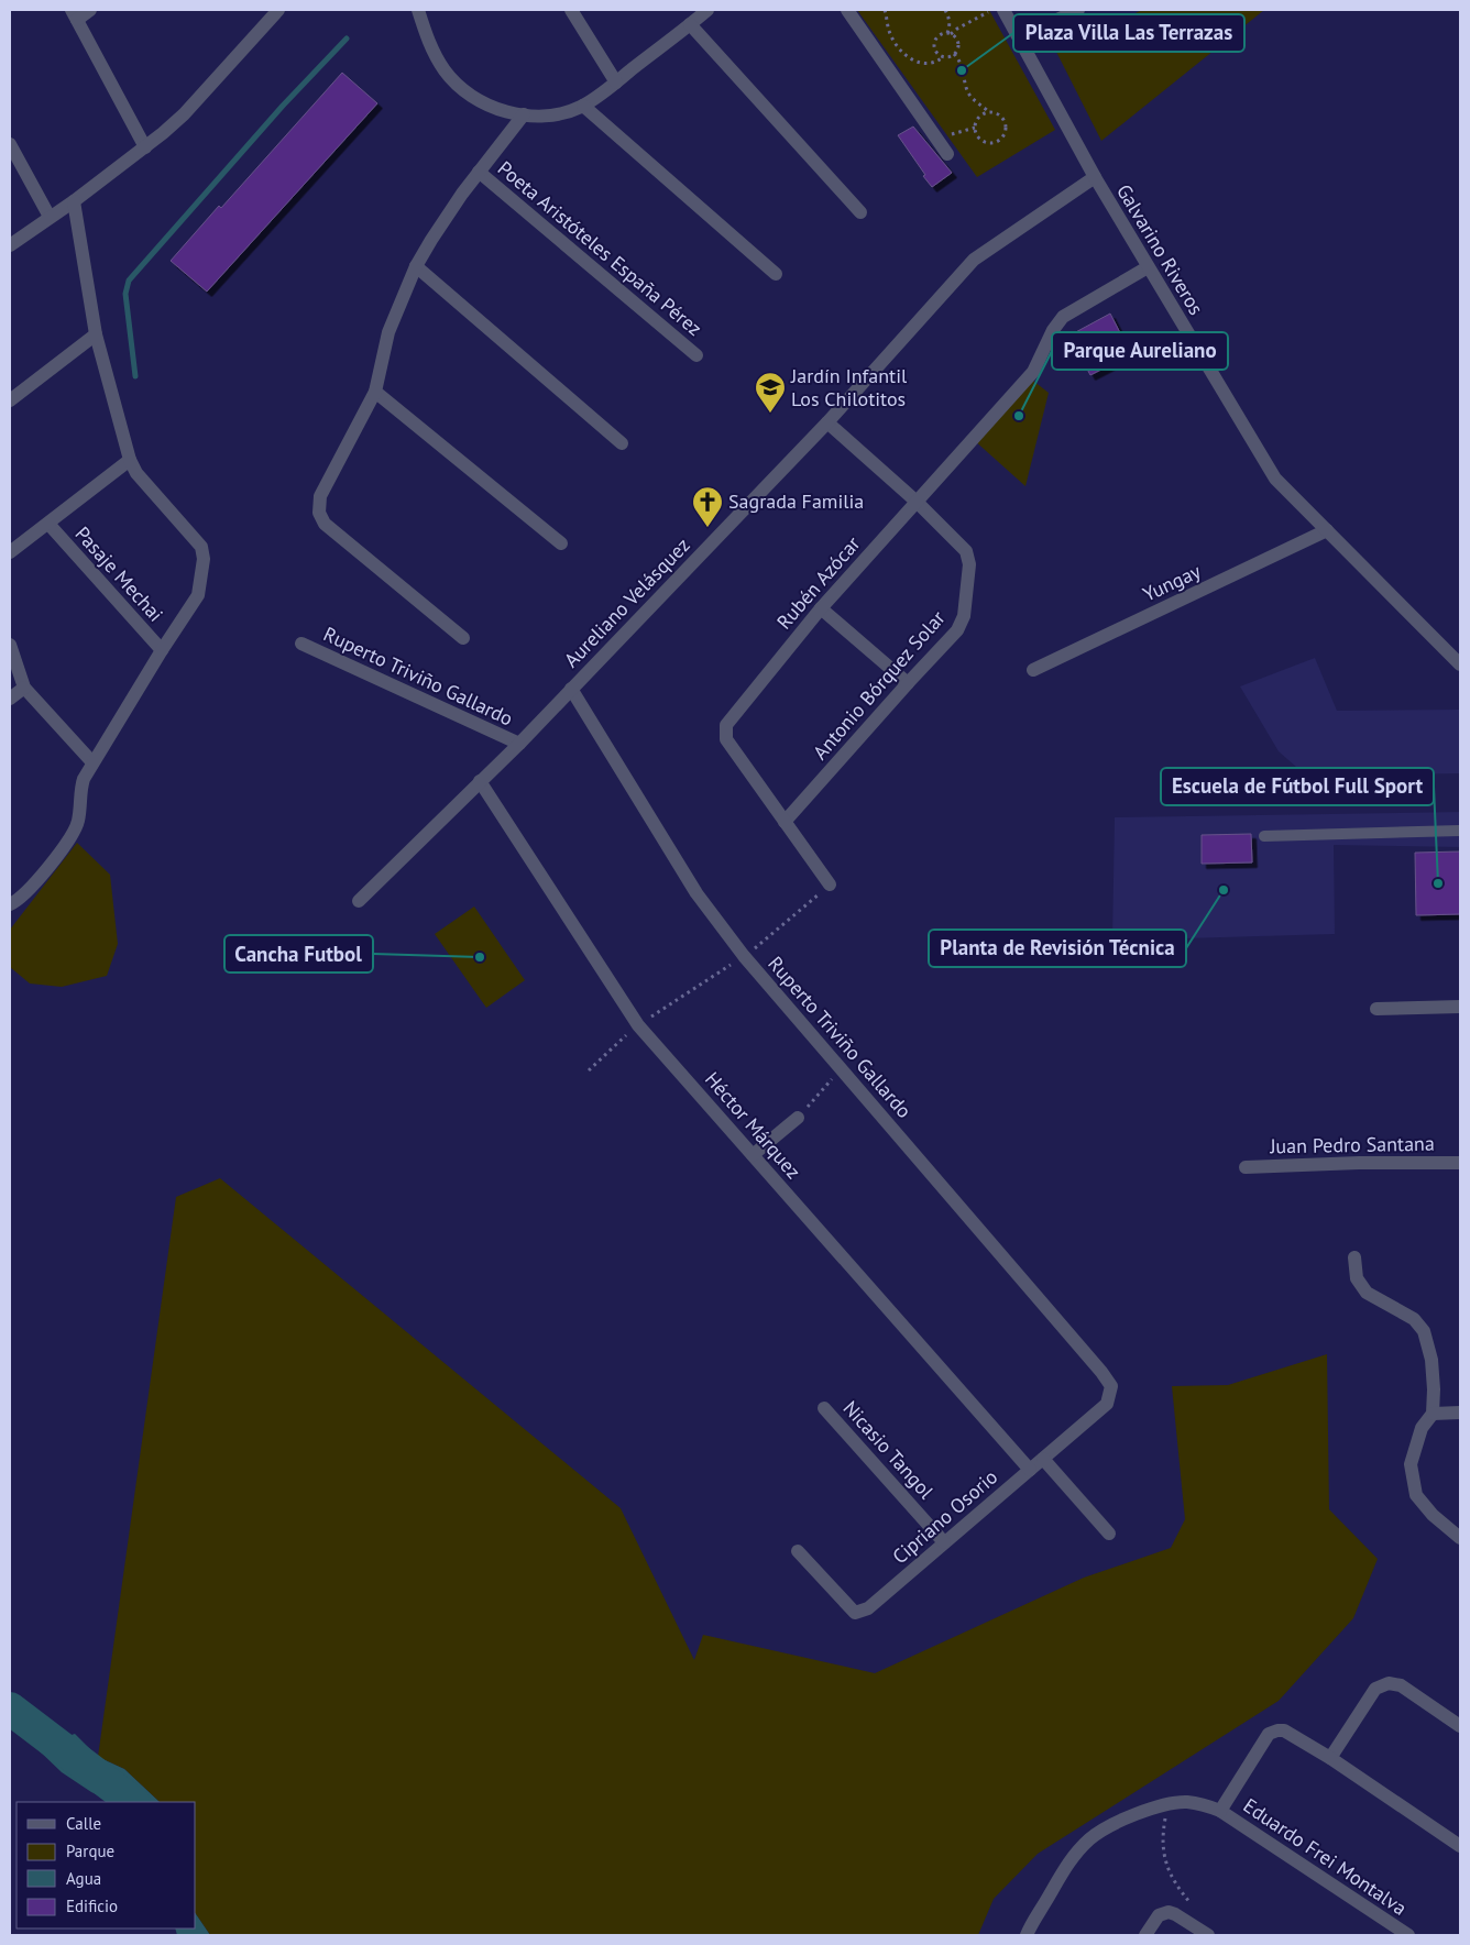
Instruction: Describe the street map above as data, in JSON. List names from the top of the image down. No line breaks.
{"streets":{"street":["Poeta Aristóteles España Pérez","Galvarino Riveros","Pasaje Mechai","Rubén Azócar","Yungay","Aureliano Velásquez","Ruperto Triviño Gallardo","Antonio Bórquez Solar","Héctor Márquez","Juan Pedro Santana","Nicasio Tangol","Cipriano Osorio","Eduardo Frei Montalva"]},"crossings":[["Galvarino Riveros","Rubén Azócar"],["Galvarino Riveros","Yungay"],["Galvarino Riveros","Aureliano Velásquez"],["Rubén Azócar","Antonio Bórquez Solar"],["Aureliano Velásquez","Ruperto Triviño Gallardo"],["Aureliano Velásquez","Antonio Bórquez Solar"],["Aureliano Velásquez","Héctor Márquez"],["Ruperto Triviño Gallardo","Cipriano Osorio"],["Héctor Márquez","Cipriano Osorio"],["Nicasio Tangol","Cipriano Osorio"]],"places":{"other":["Plaza Villa Las Terrazas","Parque Aureliano","Escuela de Fútbol Full Sport","Planta de Revisión Técnica","Cancha Futbol"],"school or university":["Jardín Infantil Los Chilotitos"],"church":["Sagrada Familia"]},"legend":["Calle","Parque","Agua","Edificio"]}
